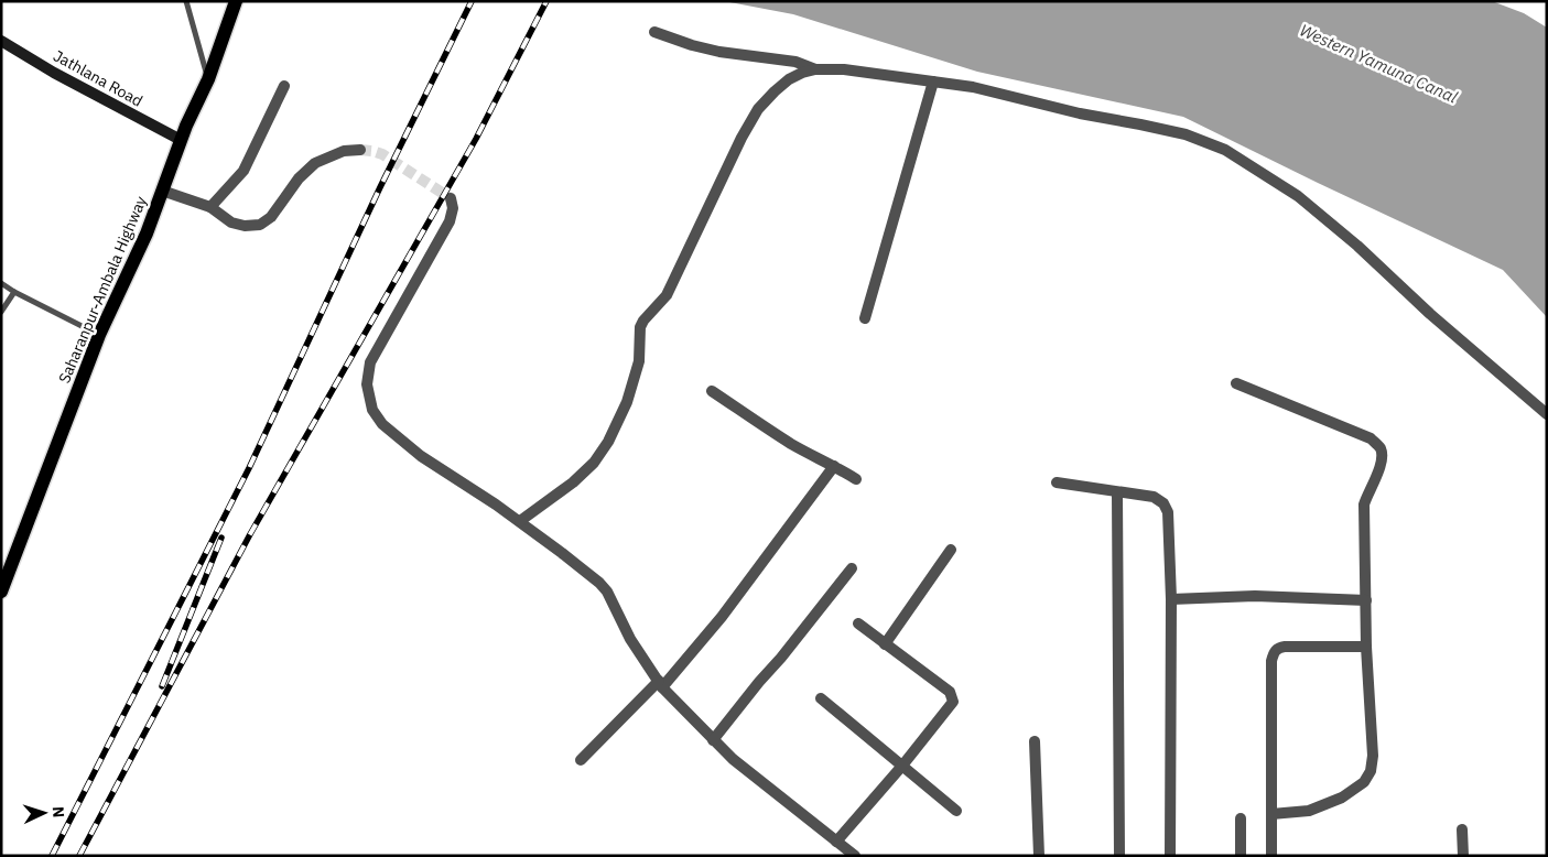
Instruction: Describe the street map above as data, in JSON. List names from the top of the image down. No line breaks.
{"streets":{"main road":["Saharanpur-Ambala Highway"],"street":["Jathlana Road"]},"crossings":[["Jathlana Road","Saharanpur-Ambala Highway"]],"water":["Western Yamuna Canal"],"north":"right"}
